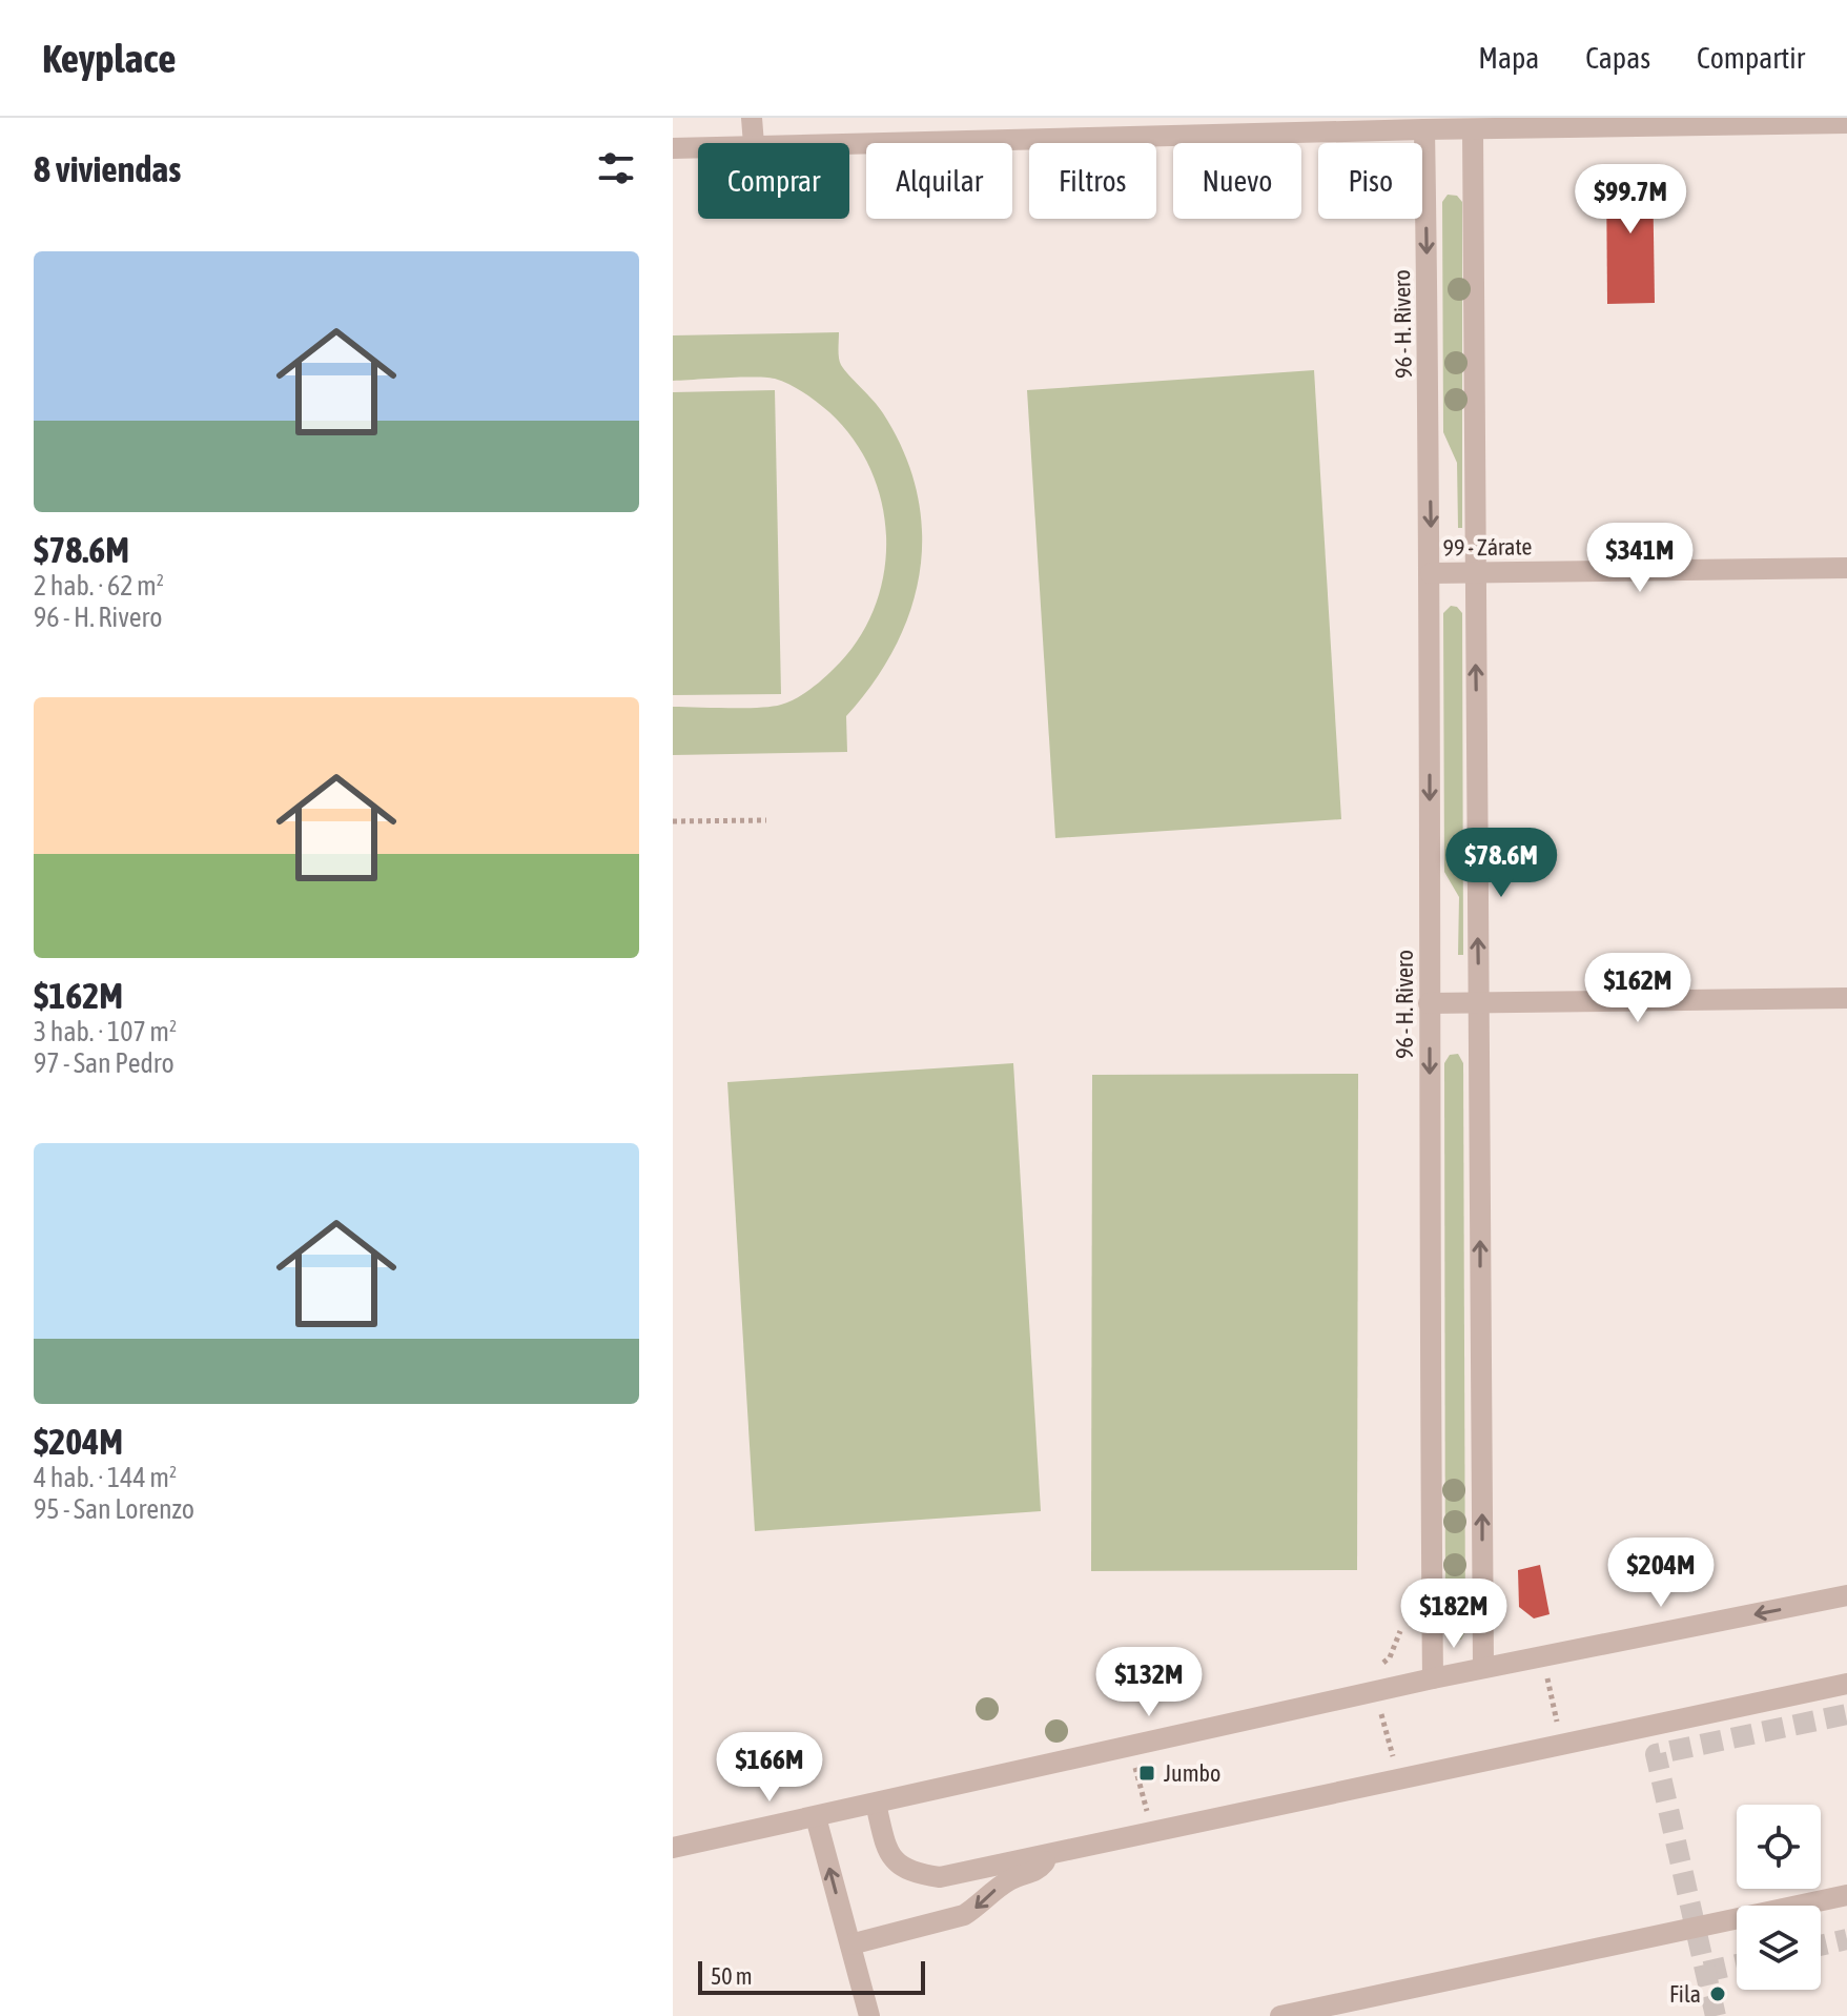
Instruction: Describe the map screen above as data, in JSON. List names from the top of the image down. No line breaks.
{"streets":{"street":["96 - H. Rivero","99 - Zárate"]},"crossings":[["96 - H. Rivero","99 - Zárate"]],"places":{"transit":["Jumbo"],"other":["Fila"]},"scale_bar":"50 m","page":{"header":"Keyplace","nav":["Mapa","Capas","Compartir"],"heading":"8 viviendas","chip":["Comprar","Alquilar","Filtros","Nuevo","Piso"],"price":["$99.7M","$341M","$78.6M","$162M","$204M","$182M","$132M","$166M"],"list":[{"name":"$78.6M","note":"2 hab. · 62 m² · 96 - H. Rivero"},{"name":"$162M","note":"3 hab. · 107 m² · 97 - San Pedro"},{"name":"$204M","note":"4 hab. · 144 m² · 95 - San Lorenzo"}],"scale":"50 m"}}
